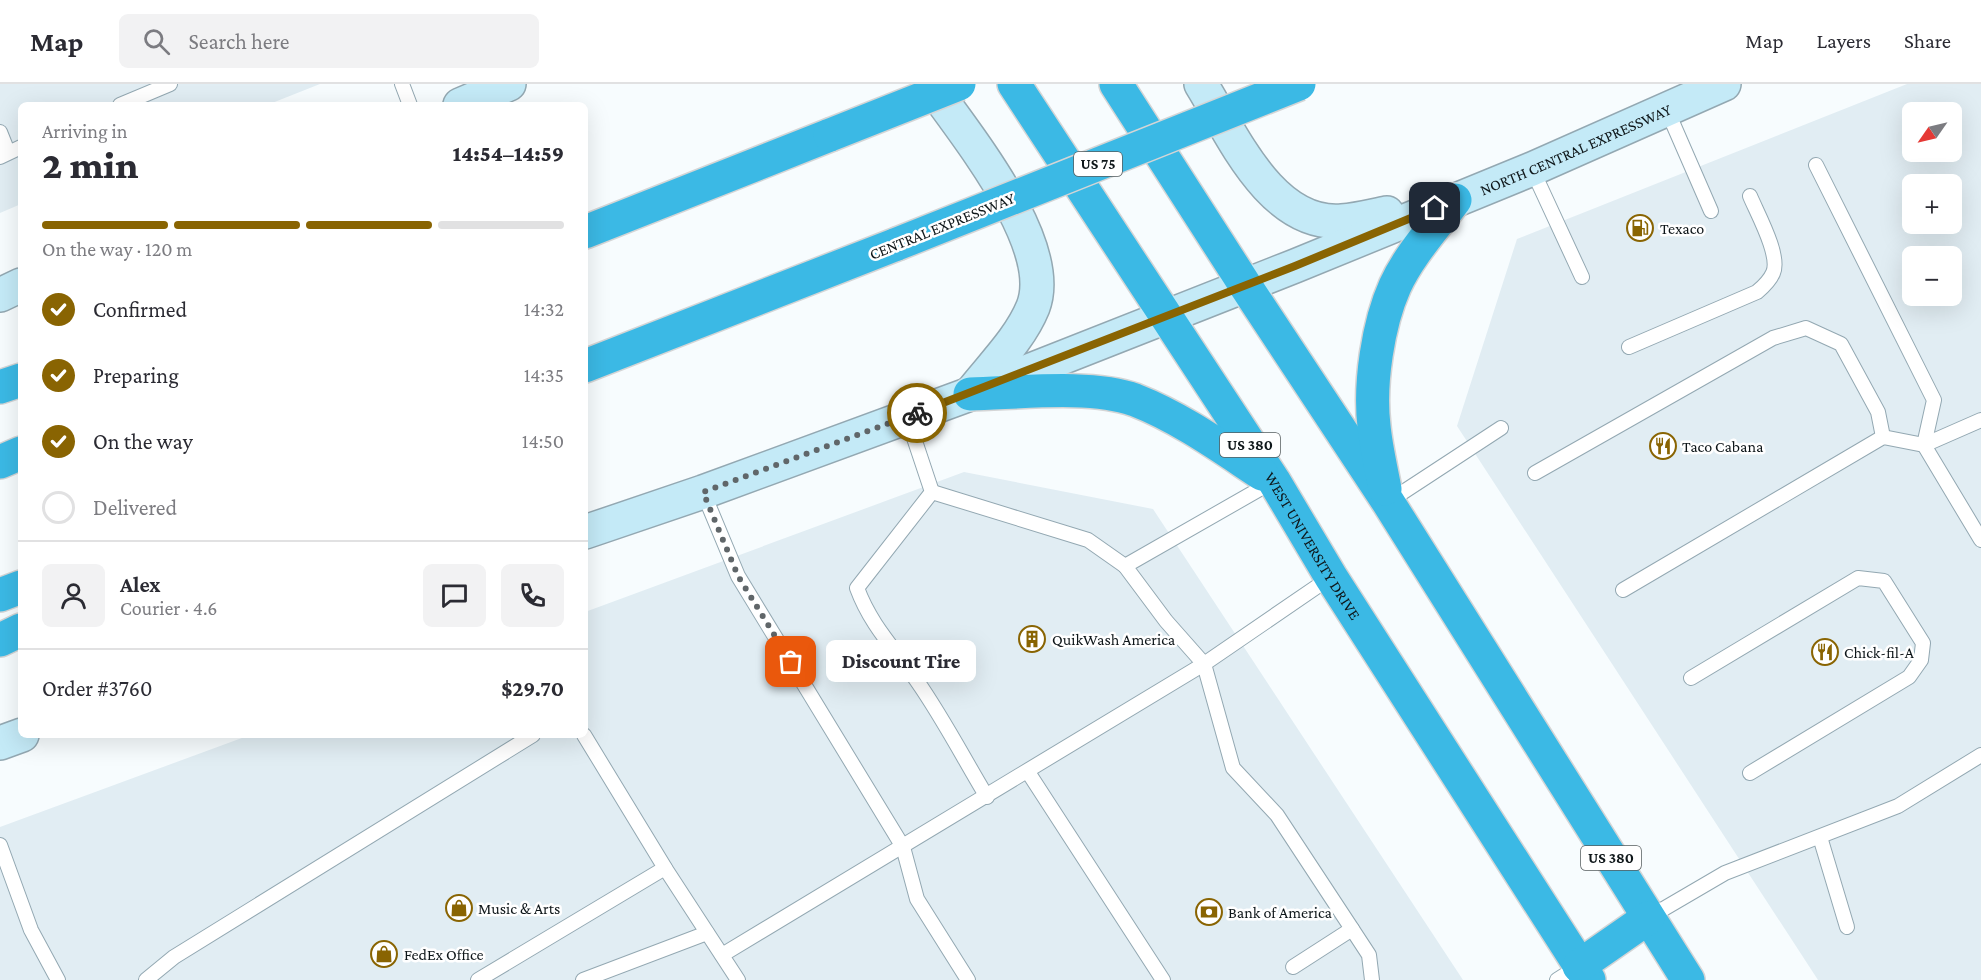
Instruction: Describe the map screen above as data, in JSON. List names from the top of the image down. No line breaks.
{"streets":{"highway":["US 75","CENTRAL EXPRESSWAY","US 380","WEST UNIVERSITY DRIVE"],"main road":["NORTH CENTRAL EXPRESSWAY"]},"crossings":[["NORTH CENTRAL EXPRESSWAY","US 380"],["NORTH CENTRAL EXPRESSWAY","WEST UNIVERSITY DRIVE"]],"places":{"fuel station":["Texaco"],"restaurant":["Taco Cabana","Chick-fil-A"],"building":["QuikWash America"],"other":["Discount Tire"],"shop":["Music & Arts","FedEx Office"],"bank":["Bank of America"]},"north":"bottom left","page":{"header":"Map","search":"Search here","nav":["Map","Layers","Share"],"map_buttons":["+","−"],"heading":["2 min","Arriving in","14:54–14:59"],"panel":["Alex","Courier · 4.6","Order #3760","$29.70"],"bar":"On the way · 120 m","list":[["Confirmed","14:32"],["Preparing","14:35"],["On the way","14:50"],"Delivered"],"bubble":"Discount Tire"}}
